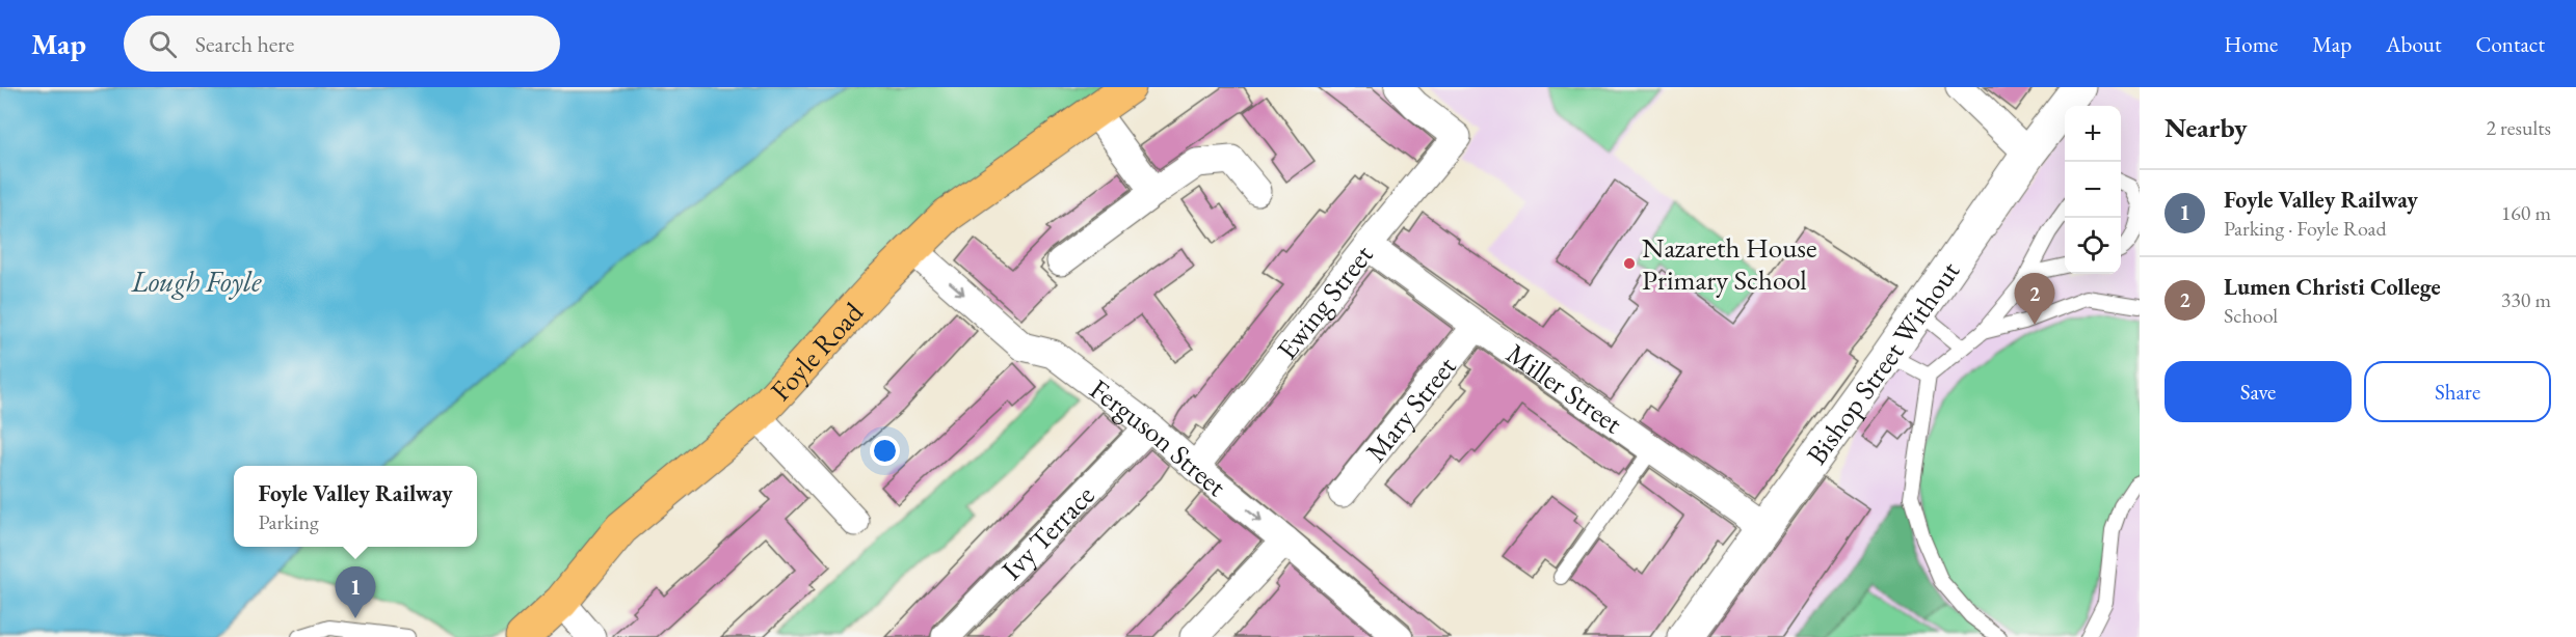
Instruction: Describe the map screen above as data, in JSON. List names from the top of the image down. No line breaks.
{"streets":{"main road":["Foyle Road"],"street":["Ewing Street","Bishop Street Without","Miller Street","Mary Street","Ferguson Street","Ivy Terrace"]},"crossings":[["Ewing Street","Miller Street"],["Ewing Street","Ferguson Street"],["Foyle Road","Ferguson Street"],["Bishop Street Without","Miller Street"],["Miller Street","Mary Street"],["Ferguson Street","Ivy Terrace"]],"water":["Lough Foyle"],"places":["Nazareth House Primary School"],"page":{"header":"Map","search":"Search here","nav":["Home","Map","About","Contact"],"heading":["Nearby","2 results"],"map_buttons":["+","−"],"list":[{"mark":"1","name":"Foyle Valley Railway","note":"Parking · Foyle Road","value":"160 m"},{"mark":"2","name":"Lumen Christi College","note":"School","value":"330 m"}],"pins":["2","1"],"buttons":["Save","Share"],"popup":["Foyle Valley Railway","Parking"]}}
